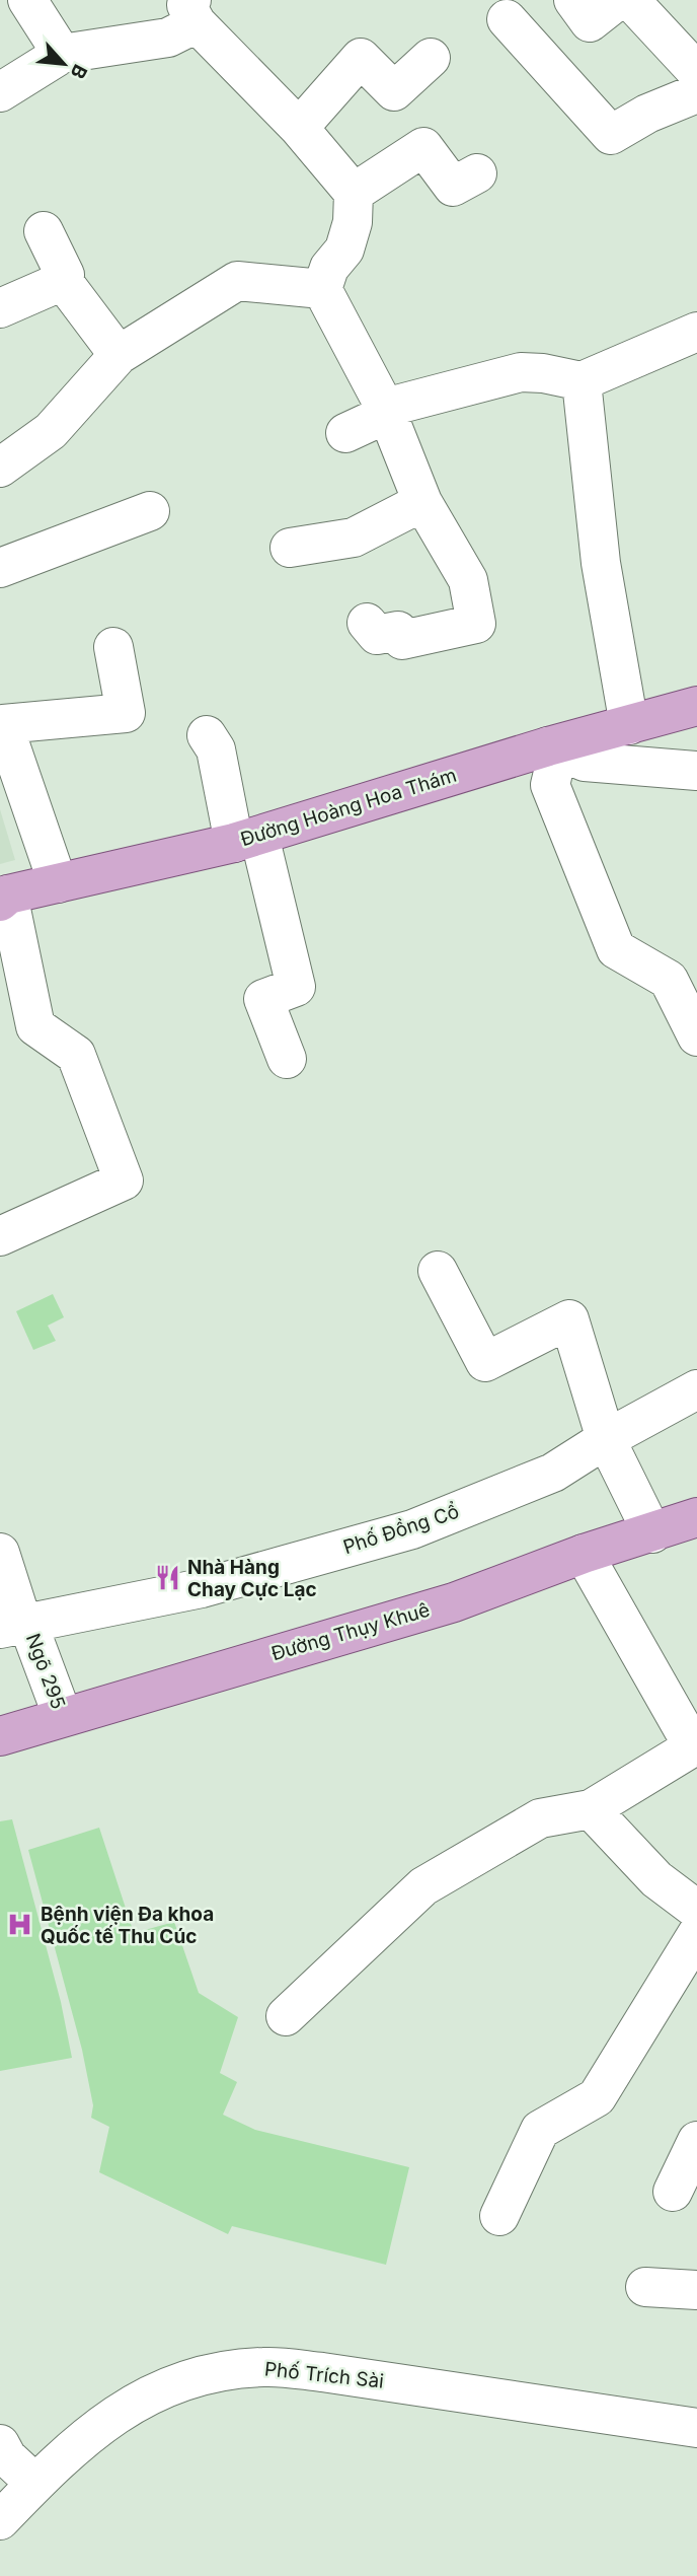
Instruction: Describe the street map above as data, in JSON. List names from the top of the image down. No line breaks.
{"streets":{"main road":["Đường Hoàng Hoa Thám","Đường Thụy Khuê"],"street":["Phố Đồng Cổ","Ngõ 295","Phố Trích Sài"]},"crossings":[["Phố Đồng Cổ","Ngõ 295"],["Đường Thụy Khuê","Ngõ 295"]],"places":{"restaurant":["Nhà Hàng Chay Cực Lạc"],"hospital":["Bệnh viện Đa khoa Quốc tế Thu Cúc"]},"north":"bottom right"}
